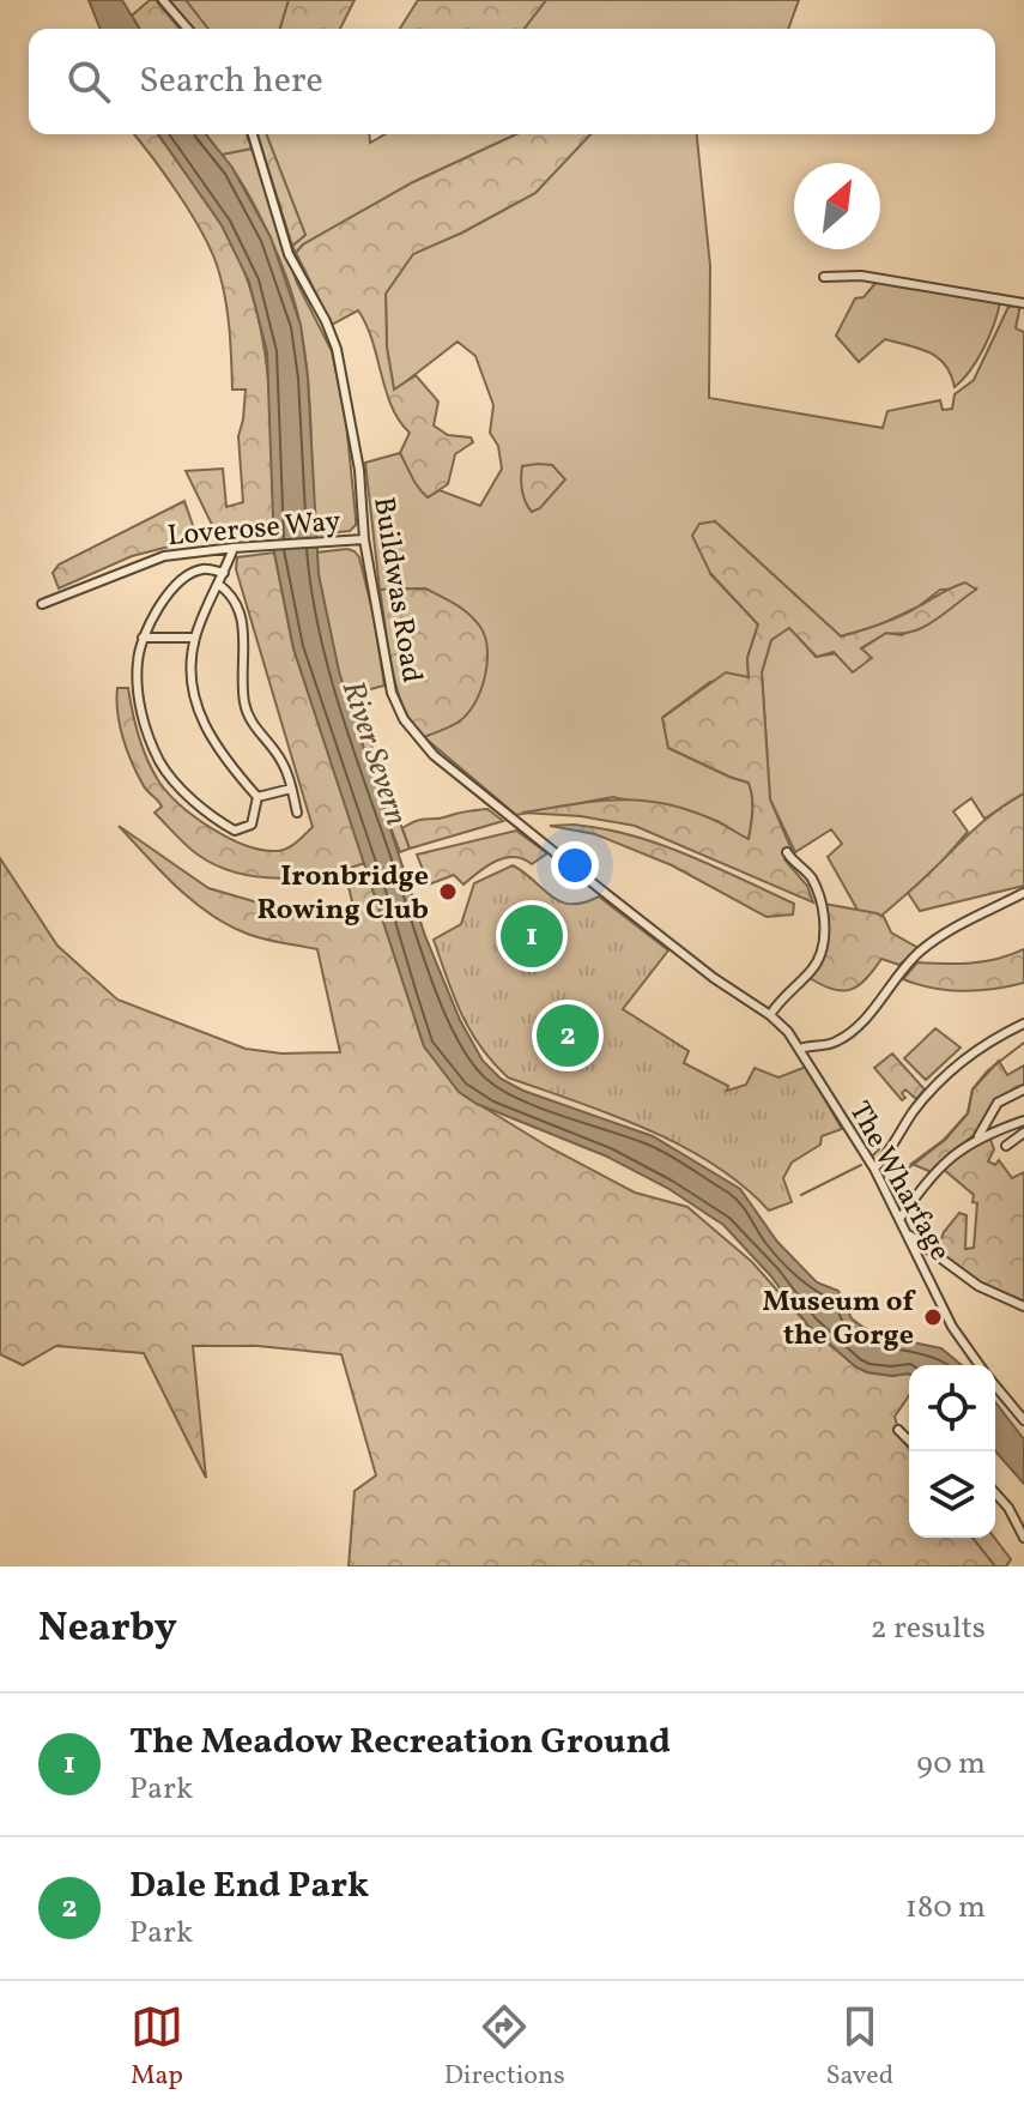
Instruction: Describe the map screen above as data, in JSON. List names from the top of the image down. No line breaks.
{"streets":{"street":["Loverose Way","Buildwas Road","The Wharfage"]},"crossings":[["Loverose Way","Buildwas Road"],["Buildwas Road","The Wharfage"]],"water":["River Severn"],"places":["Ironbridge Rowing Club","Museum of the Gorge"],"north":"top right","page":{"search":"Search here","pins":["1","2"],"heading":["Nearby","2 results"],"list":[{"mark":"1","name":"The Meadow Recreation Ground","note":"Park","value":"90 m"},{"mark":"2","name":"Dale End Park","note":"Park","value":"180 m"}],"nav":["Map","Directions","Saved"]}}
